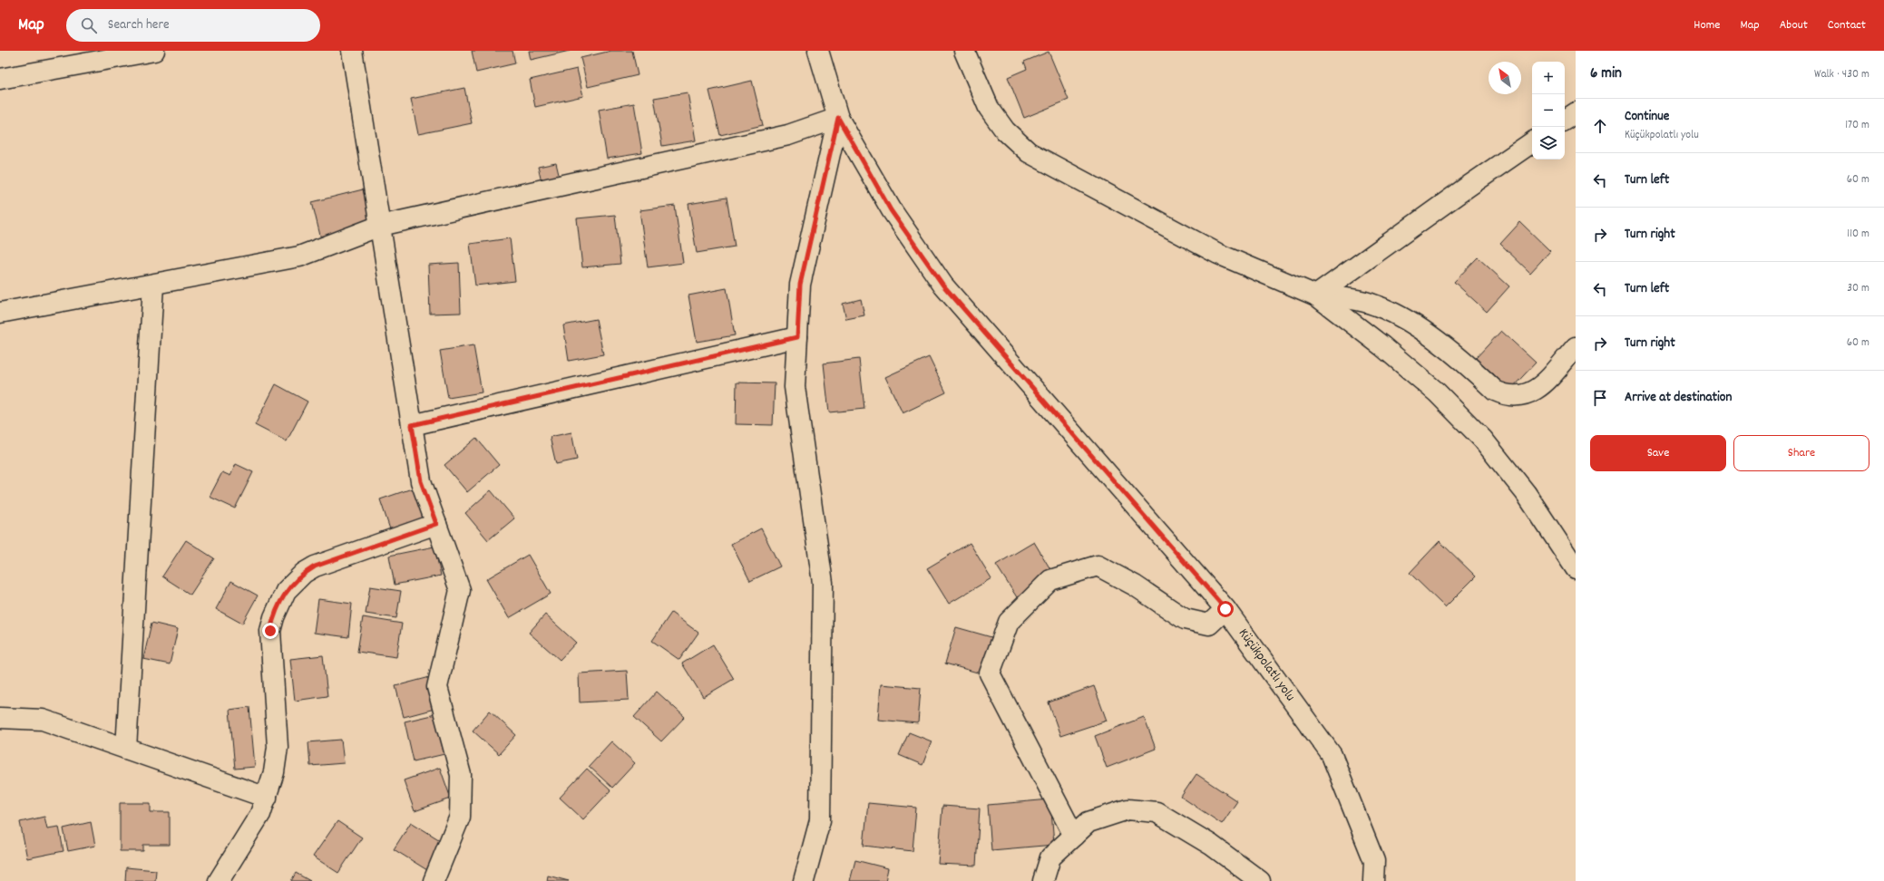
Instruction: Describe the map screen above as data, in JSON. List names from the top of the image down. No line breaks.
{"streets":{"street":["Küçükpolatlı yolu"]},"north":"top left","page":{"header":"Map","search":"Search here","nav":["Home","Map","About","Contact"],"heading":["6 min","Walk · 430 m"],"map_buttons":["+","−"],"list":[["Continue","Küçükpolatlı yolu","170 m"],["Turn left","60 m"],["Turn right","110 m"],["Turn left","30 m"],["Turn right","60 m"],"Arrive at destination"],"buttons":["Save","Share"]}}
